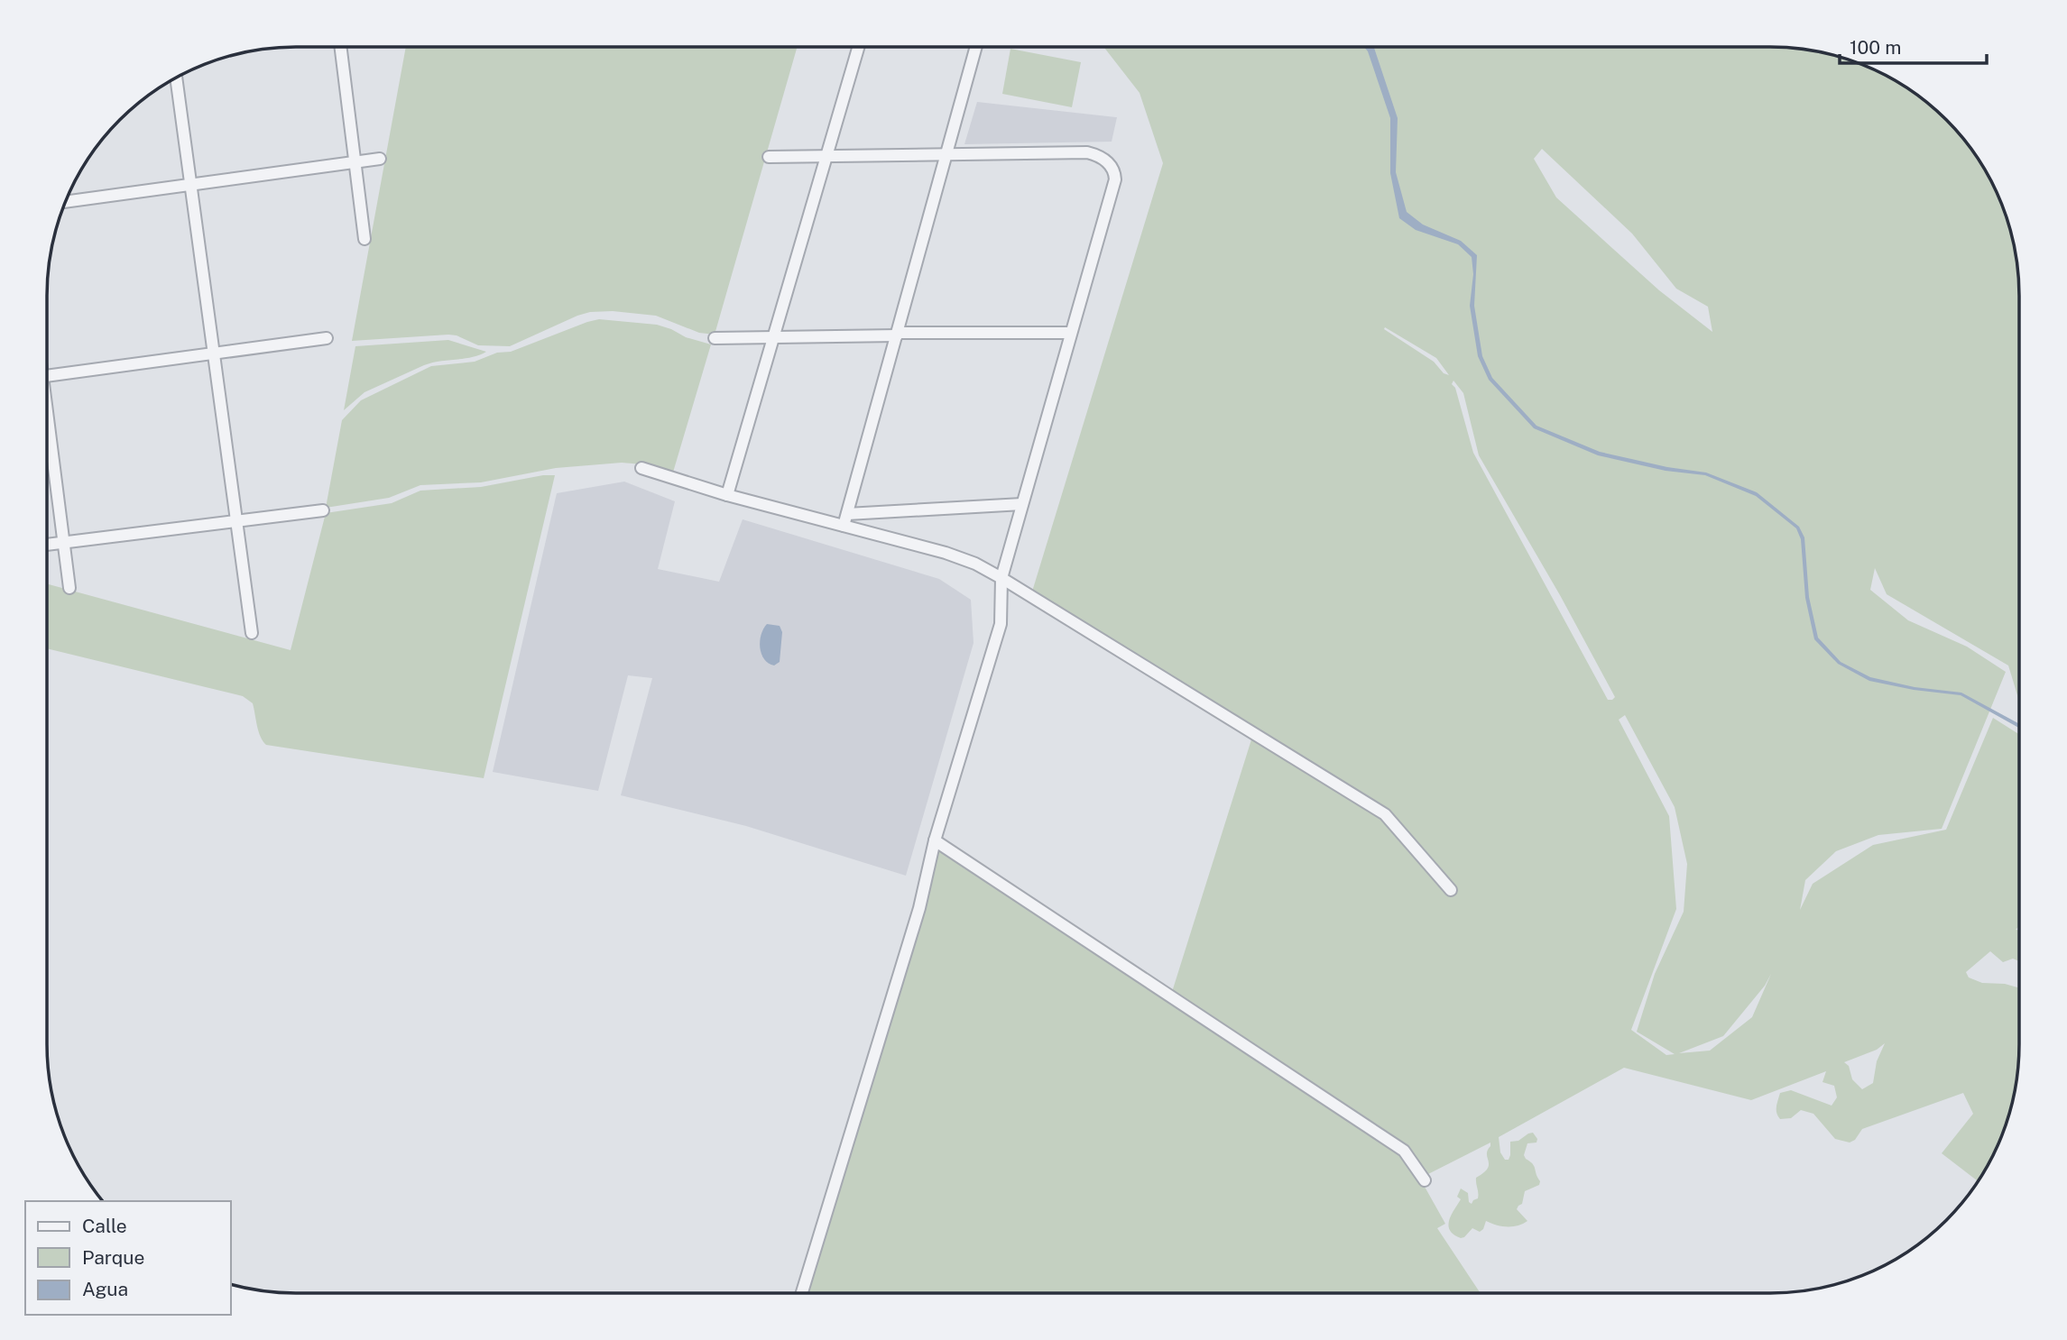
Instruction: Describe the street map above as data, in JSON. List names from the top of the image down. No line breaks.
{"legend":["Calle","Parque","Agua"],"scale_bar":"100 m"}
